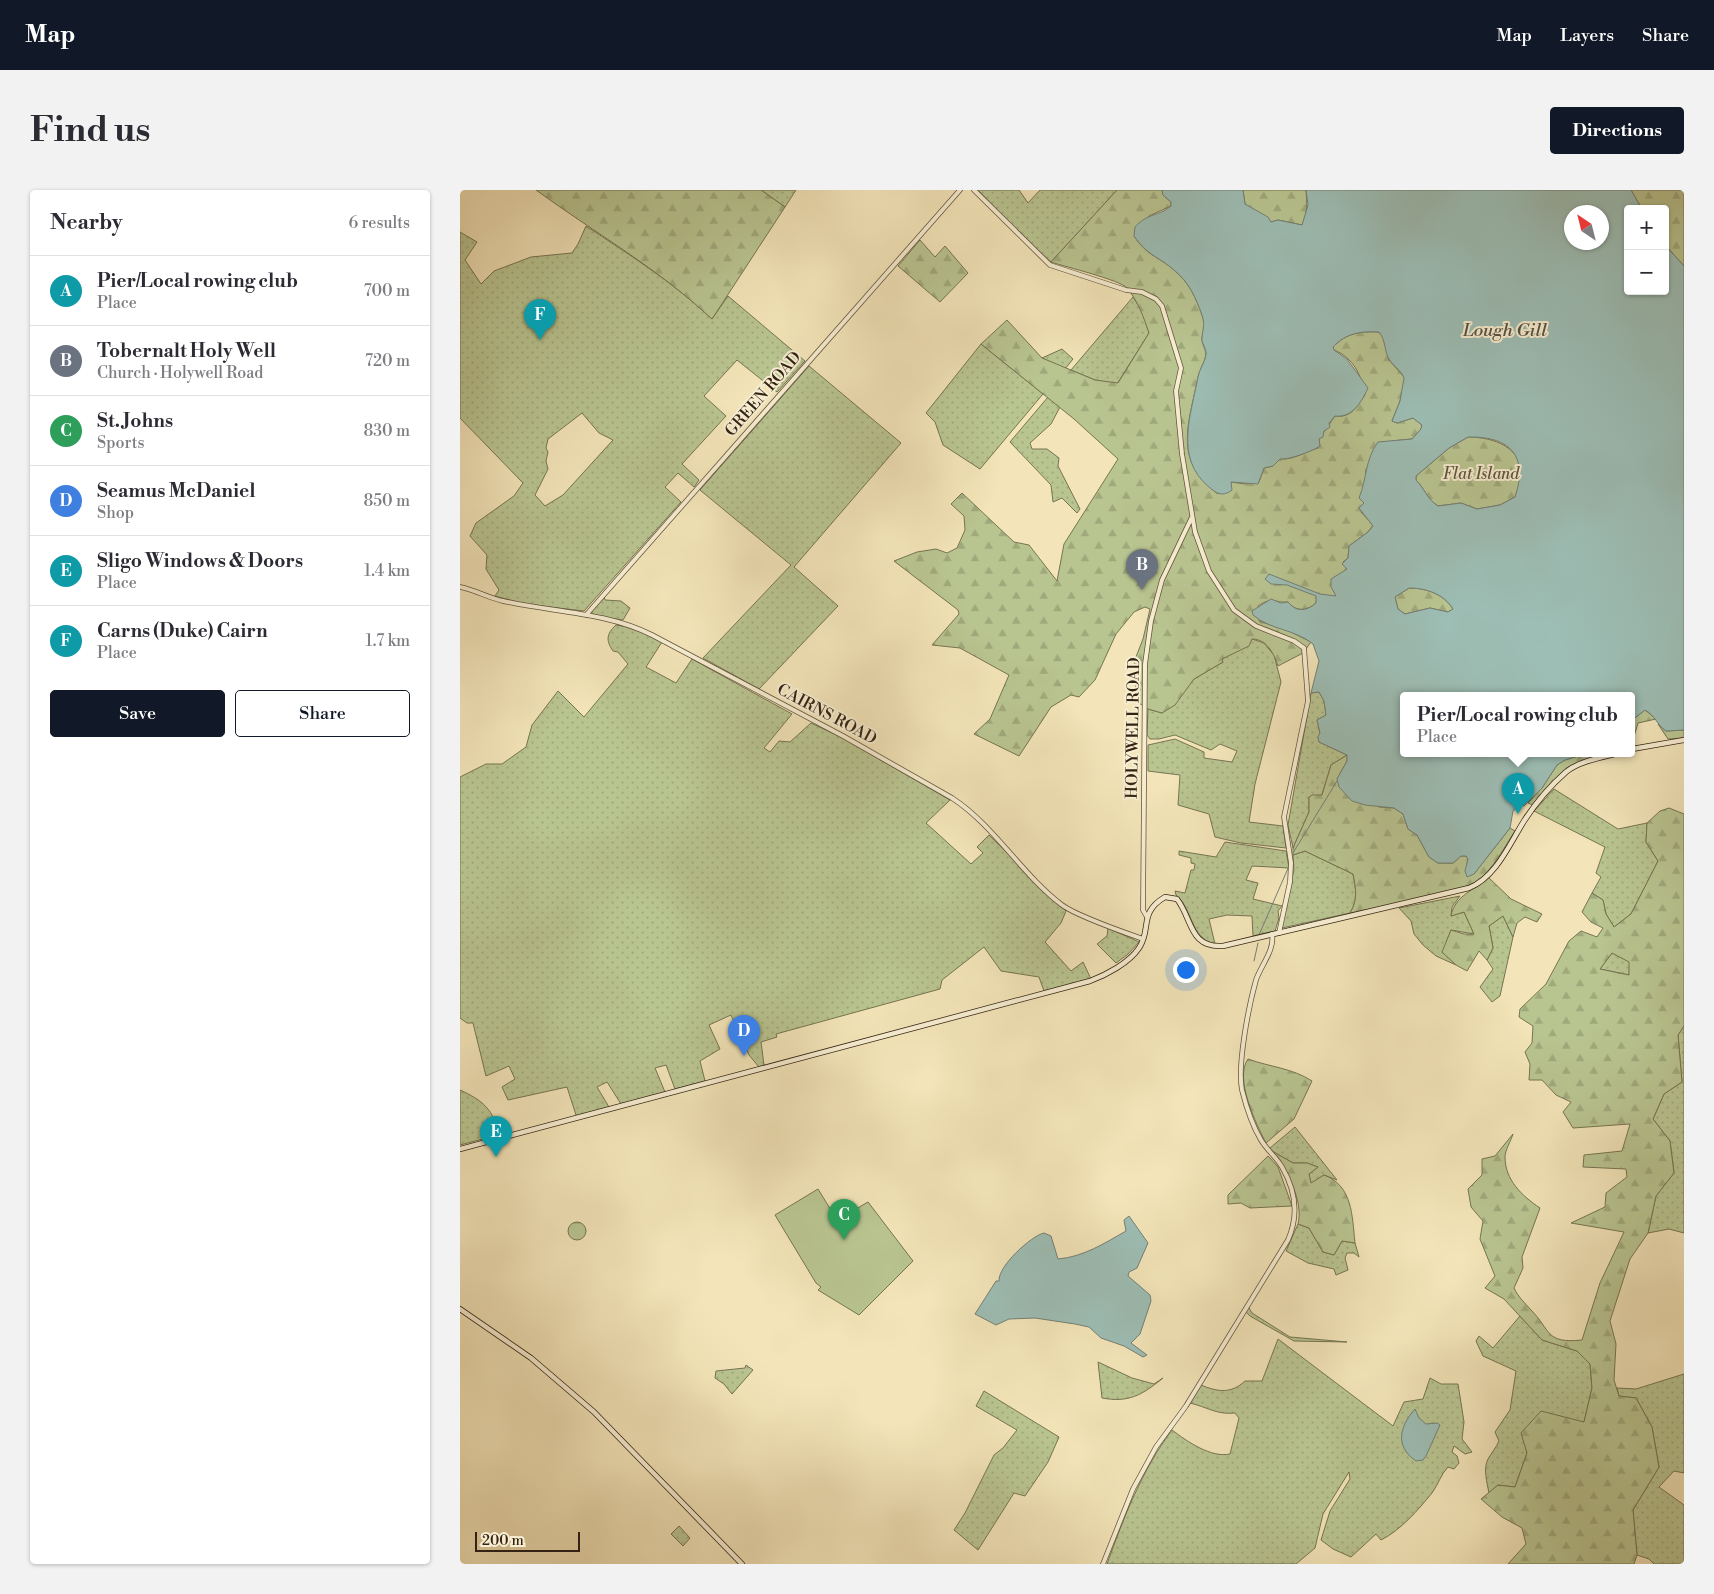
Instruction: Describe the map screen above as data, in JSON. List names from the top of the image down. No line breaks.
{"streets":{"street":["GREEN ROAD","CAIRNS ROAD","HOLYWELL ROAD"]},"crossings":[["GREEN ROAD","CAIRNS ROAD"]],"water":["Lough Gill"],"parks":["Flat Island"],"scale_bar":"200 m","north":"top left","page":{"header":"Map","nav":["Map","Layers","Share"],"buttons":["Directions",["Save","Share"]],"title":"Find us","heading":["Nearby","6 results"],"map_buttons":["+","−"],"list":[{"mark":"A","name":"Pier/Local rowing club","note":"Place","value":"700 m"},{"mark":"B","name":"Tobernalt Holy Well","note":"Church · Holywell Road","value":"720 m"},{"mark":"C","name":"St. Johns","note":"Sports","value":"830 m"},{"mark":"D","name":"Seamus McDaniel","note":"Shop","value":"850 m"},{"mark":"E","name":"Sligo Windows & Doors","note":"Place","value":"1.4 km"},{"mark":"F","name":"Carns (Duke) Cairn","note":"Place","value":"1.7 km"}],"pins":["F","B","A","D","E","C"],"popup":["Pier/Local rowing club","Place"],"scale":"200 m"}}
